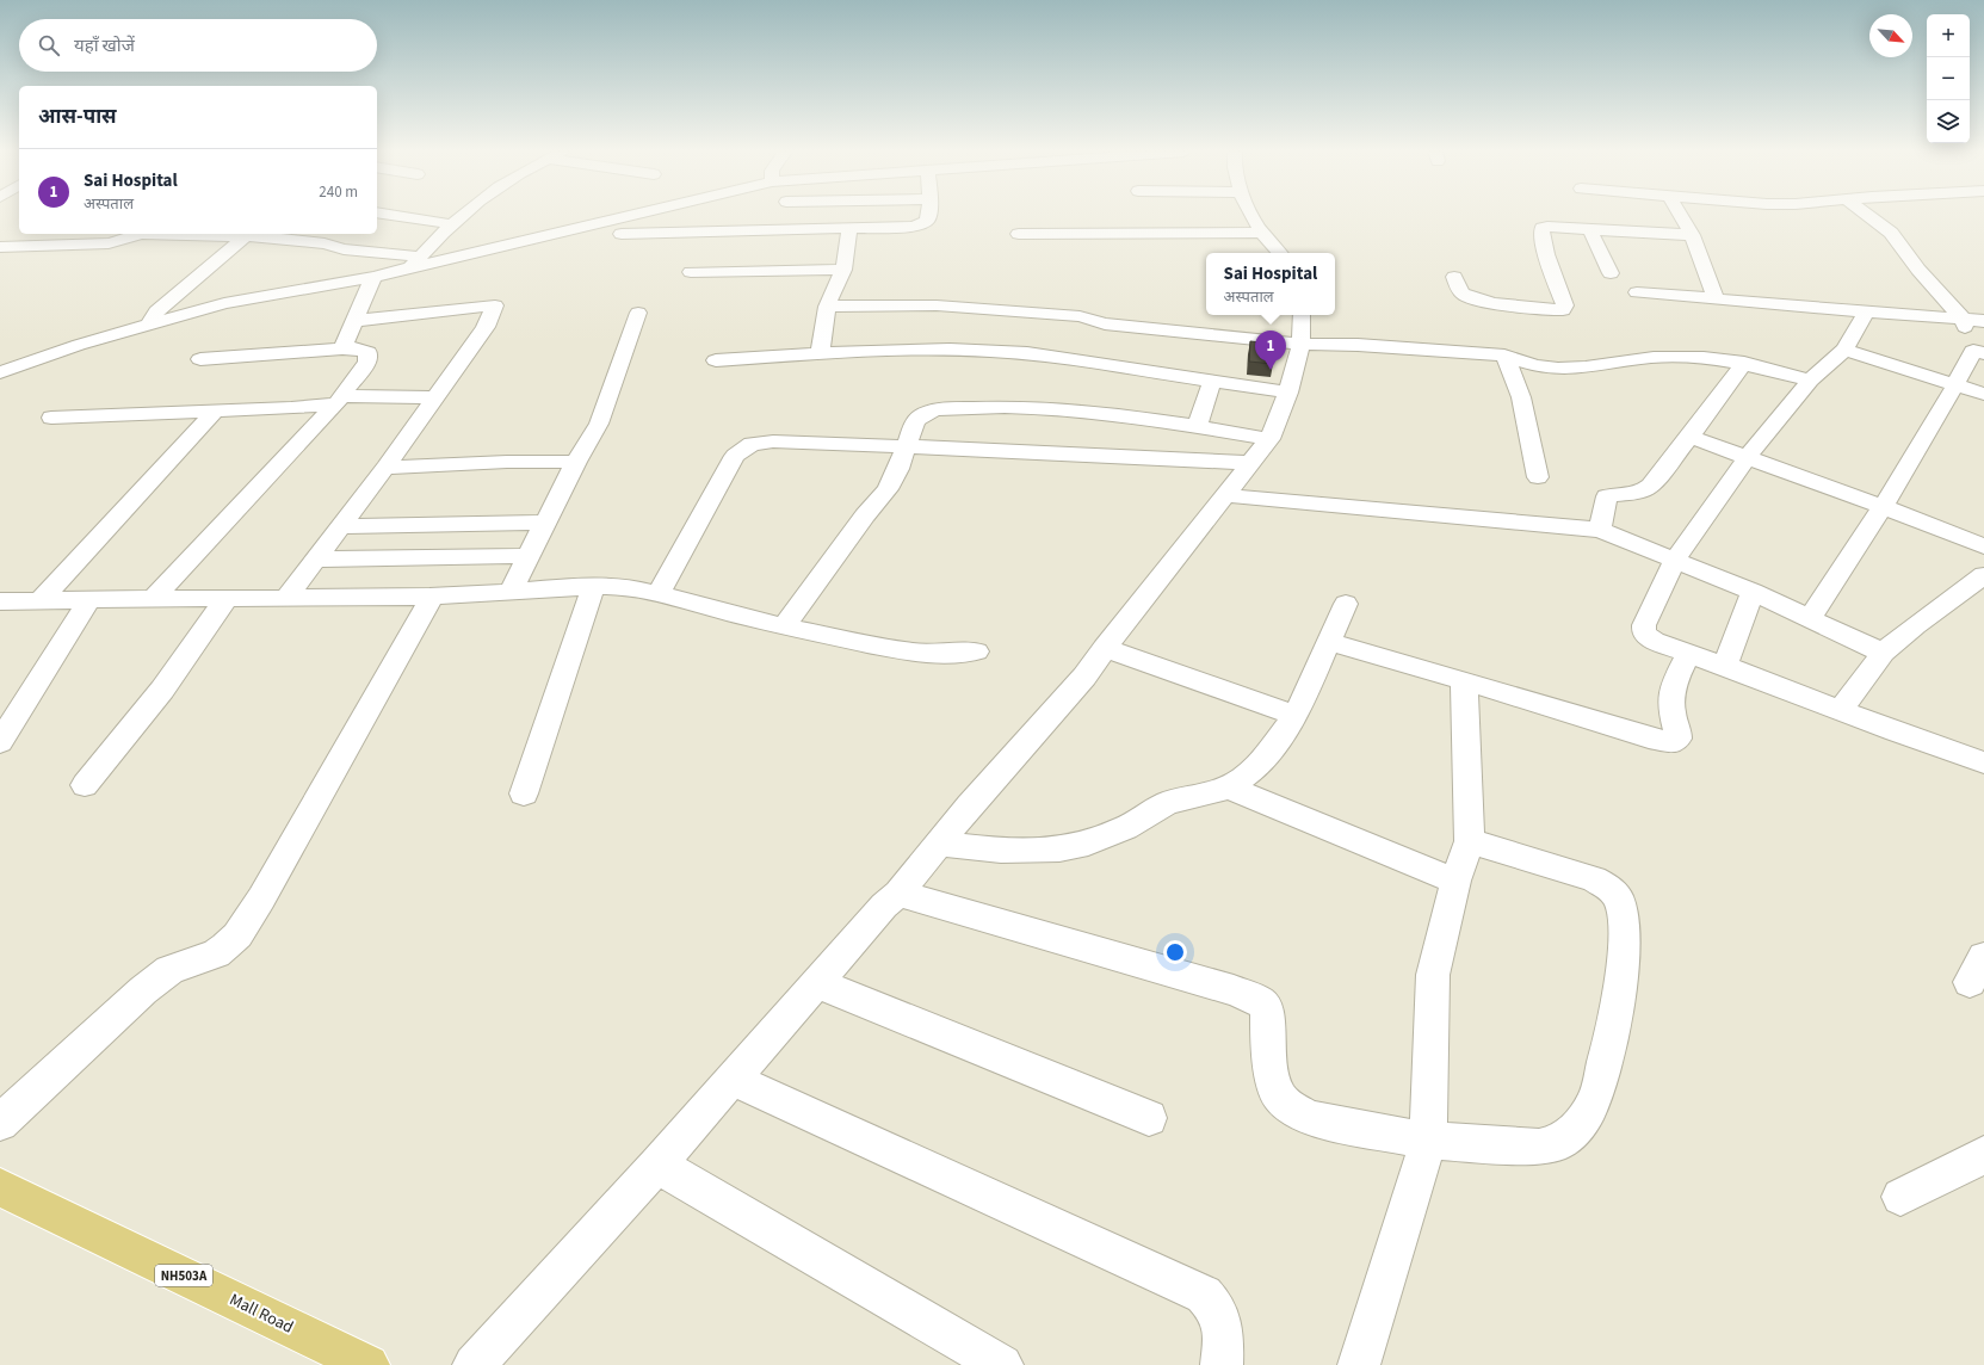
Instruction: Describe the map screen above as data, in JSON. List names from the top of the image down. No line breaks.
{"streets":{"highway":["NH503A","Mall Road"]},"north":"bottom right","page":{"map_buttons":["+","−"],"search":"यहाँ खोजें","heading":"आस-पास","list":[{"mark":"1","name":"Sai Hospital","note":"अस्पताल","value":"240 m"}],"popup":["Sai Hospital","अस्पताल"],"pins":"1"}}
